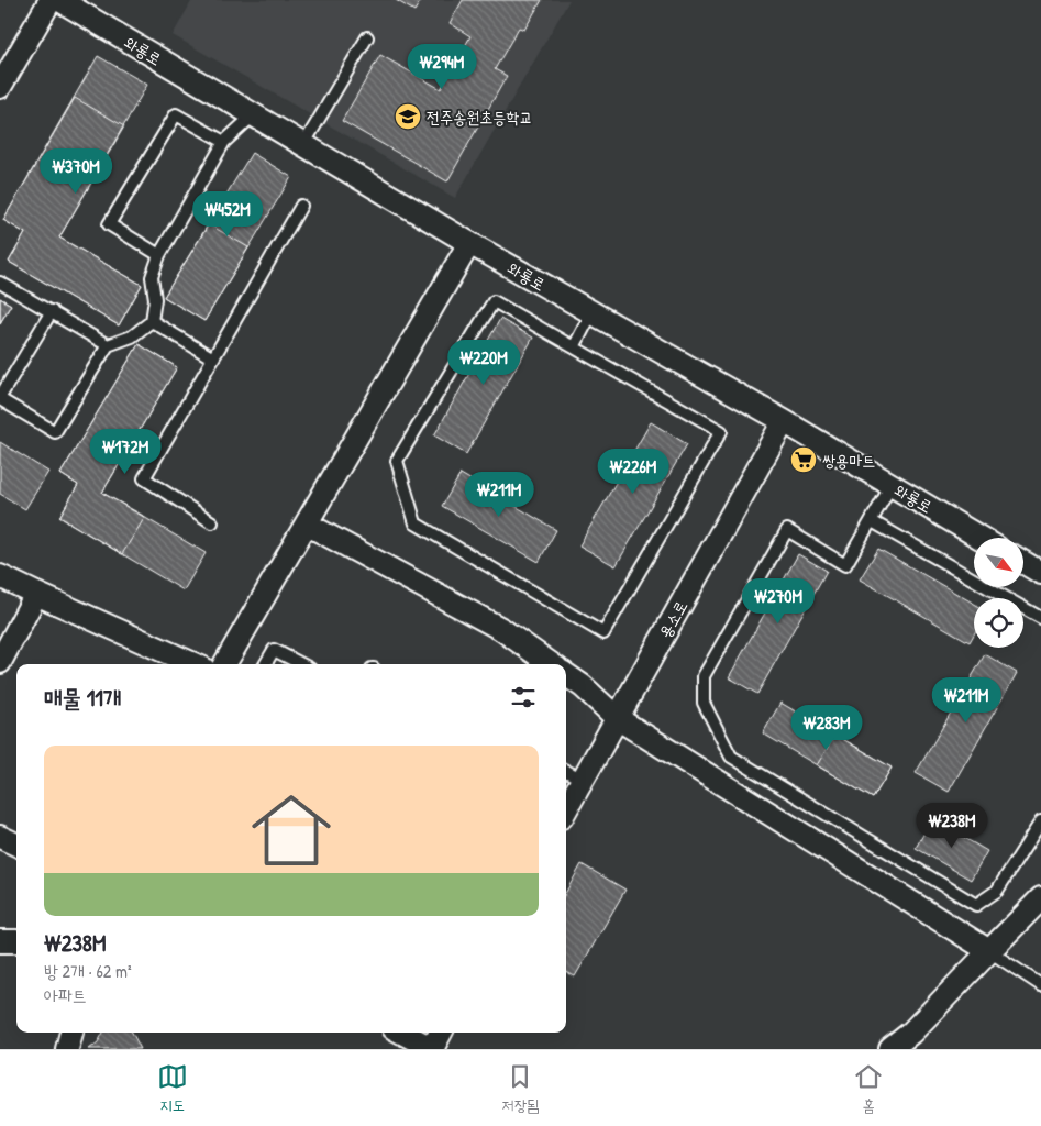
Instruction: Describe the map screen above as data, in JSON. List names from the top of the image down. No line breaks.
{"streets":{"street":["와룡로","용소로"]},"crossings":[["와룡로","용소로"]],"places":{"school or university":["전주송원초등학교"],"supermarket":["쌍용마트"]},"north":"bottom right","page":{"price":["₩294M","₩370M","₩452M","₩220M","₩172M","₩226M","₩211M","₩270M","₩211M","₩283M","₩238M"],"heading":"매물 11개","list":[{"name":"₩238M","note":"방 2개 · 62 m² · 아파트"}],"tabs":["지도","저장됨","홈"]}}
